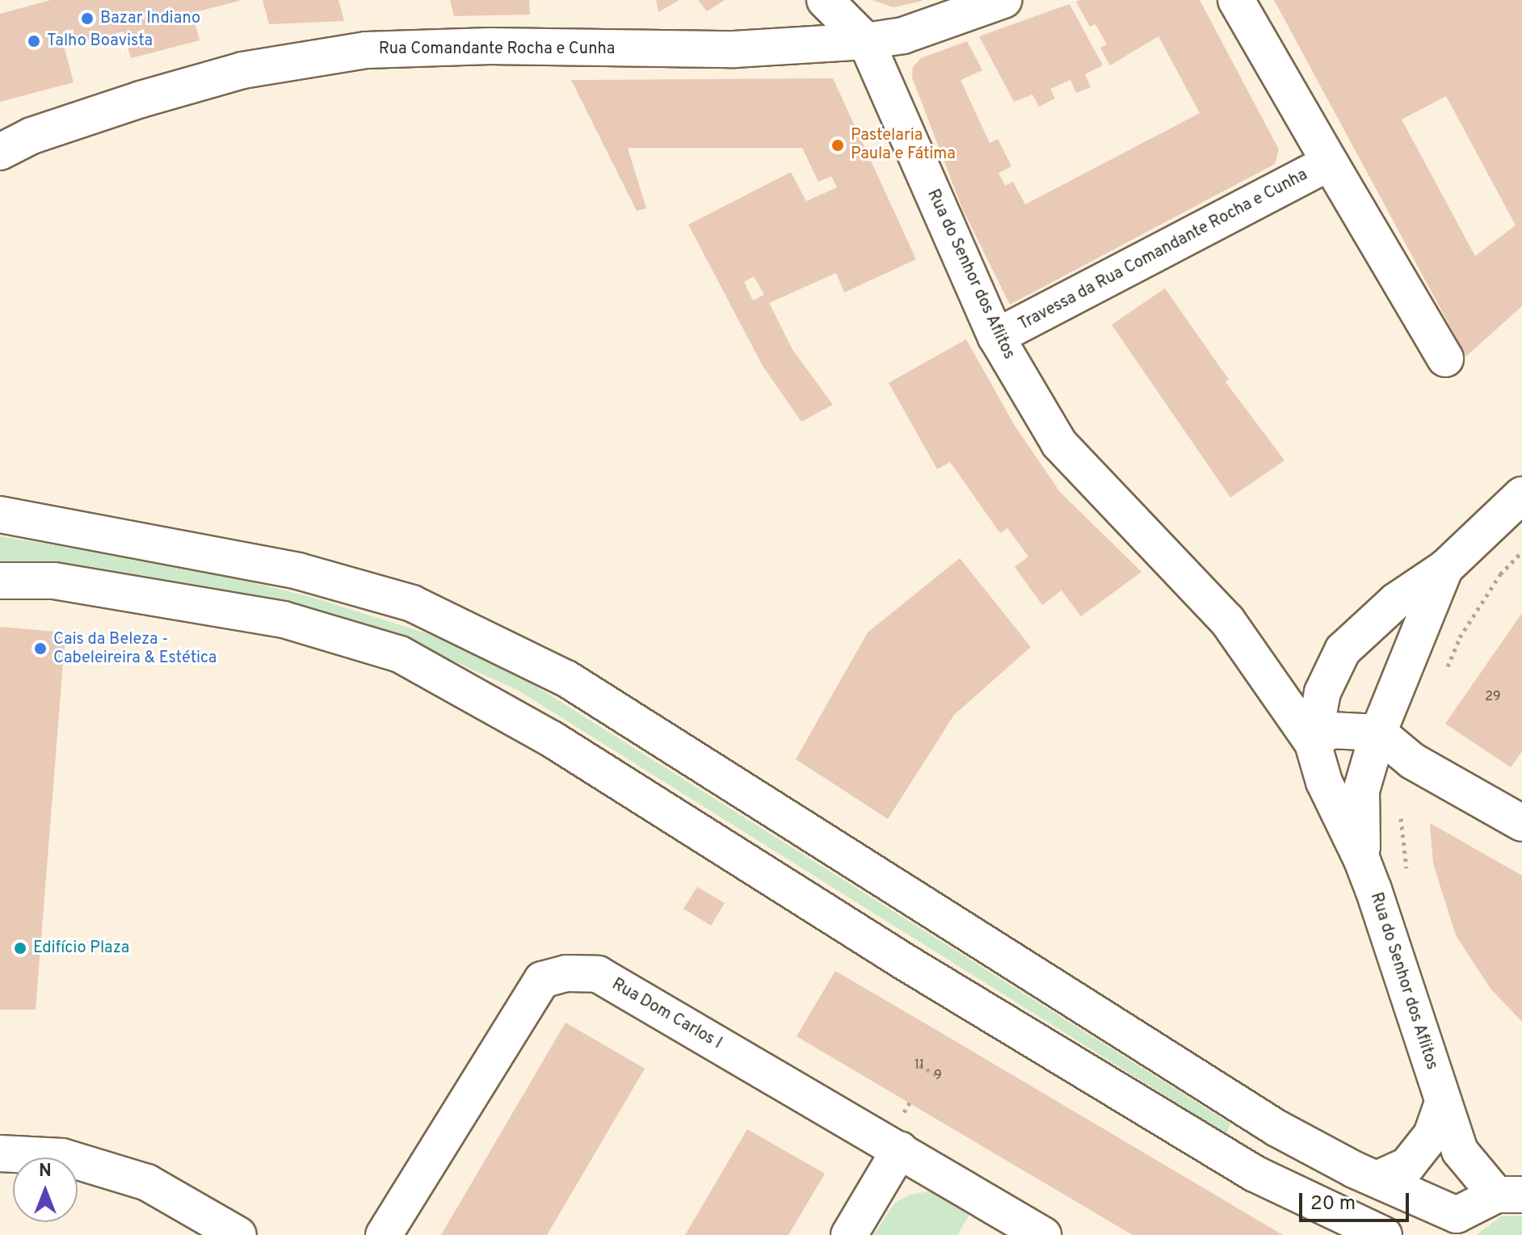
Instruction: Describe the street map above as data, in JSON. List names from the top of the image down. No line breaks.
{"streets":{"street":["Rua Comandante Rocha e Cunha","Travessa da Rua Comandante Rocha e Cunha","Rua do Senhor dos Aflitos","Rua Dom Carlos I"]},"crossings":[["Rua Comandante Rocha e Cunha","Rua do Senhor dos Aflitos"],["Travessa da Rua Comandante Rocha e Cunha","Rua do Senhor dos Aflitos"]],"places":["Bazar Indiano","Talho Boavista","Pastelaria Paula e Fátima","Cais da Beleza - Cabeleireira & Estética","Edifício Plaza"],"house_numbers":["29","11","9"],"scale_bar":"20 m","north":"top"}
